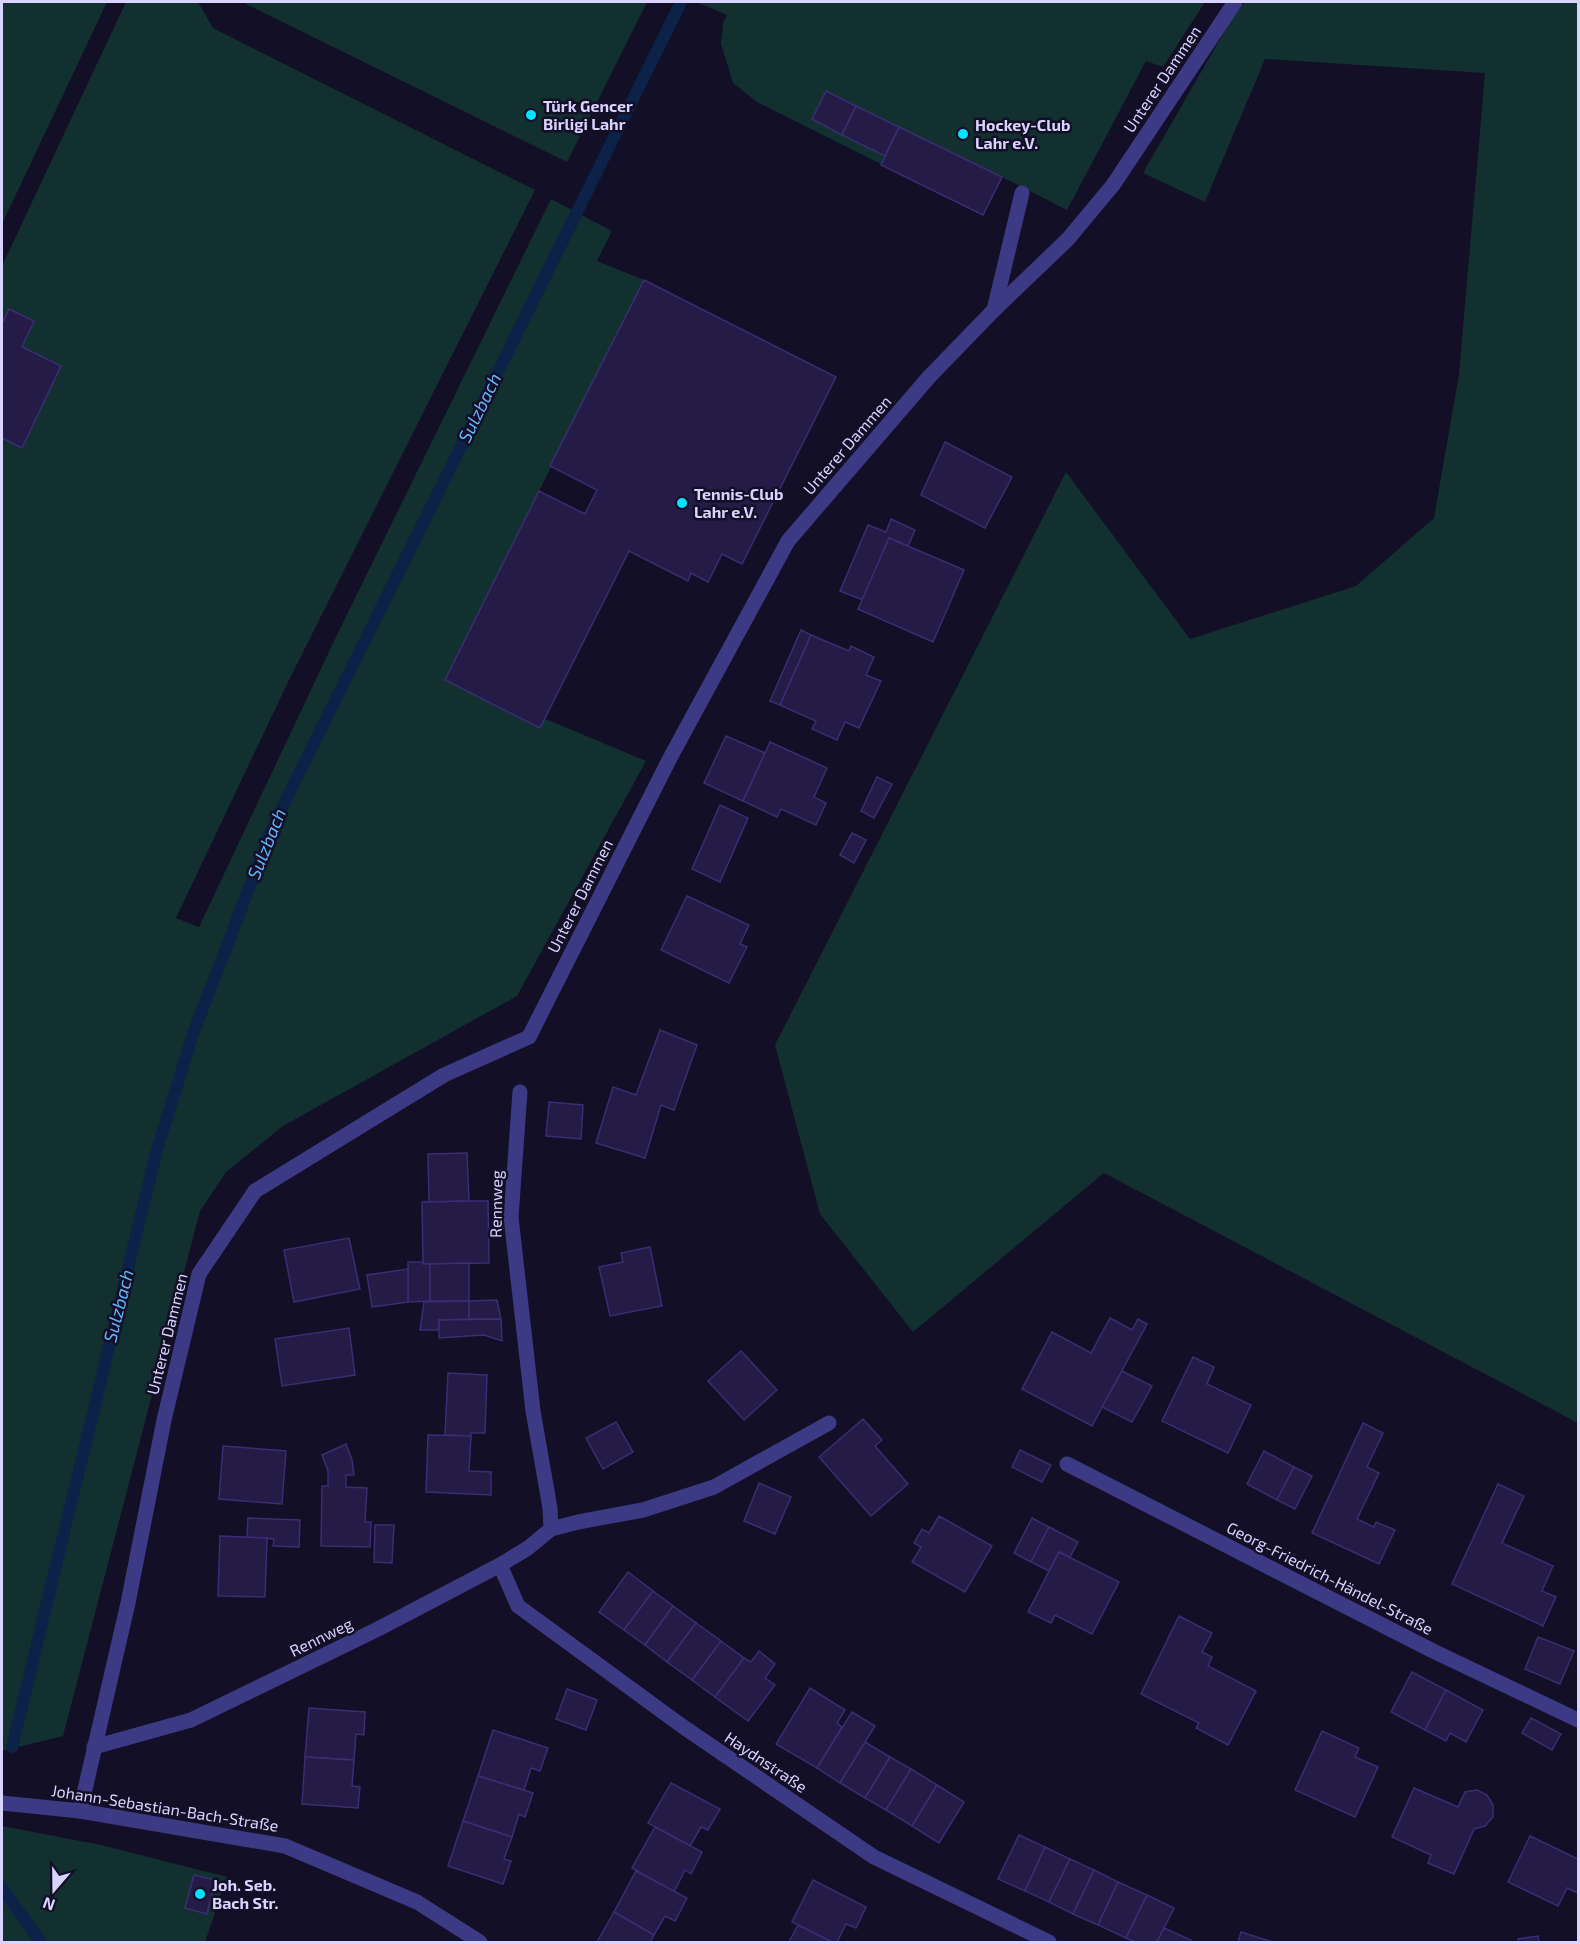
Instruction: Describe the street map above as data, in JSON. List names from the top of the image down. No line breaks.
{"streets":{"street":["Unterer Dammen","Rennweg","Georg-Friedrich-Händel-Straße","Haydnstraße","Johann-Sebastian-Bach-Straße"]},"crossings":[["Unterer Dammen","Rennweg"],["Unterer Dammen","Johann-Sebastian-Bach-Straße"],["Rennweg","Haydnstraße"]],"water":["Sulzbach"],"places":["Türk Gencer Birligi Lahr","Hockey-Club Lahr e.V.","Tennis-Club Lahr e.V.","Joh. Seb. Bach Str."],"north":"bottom"}
